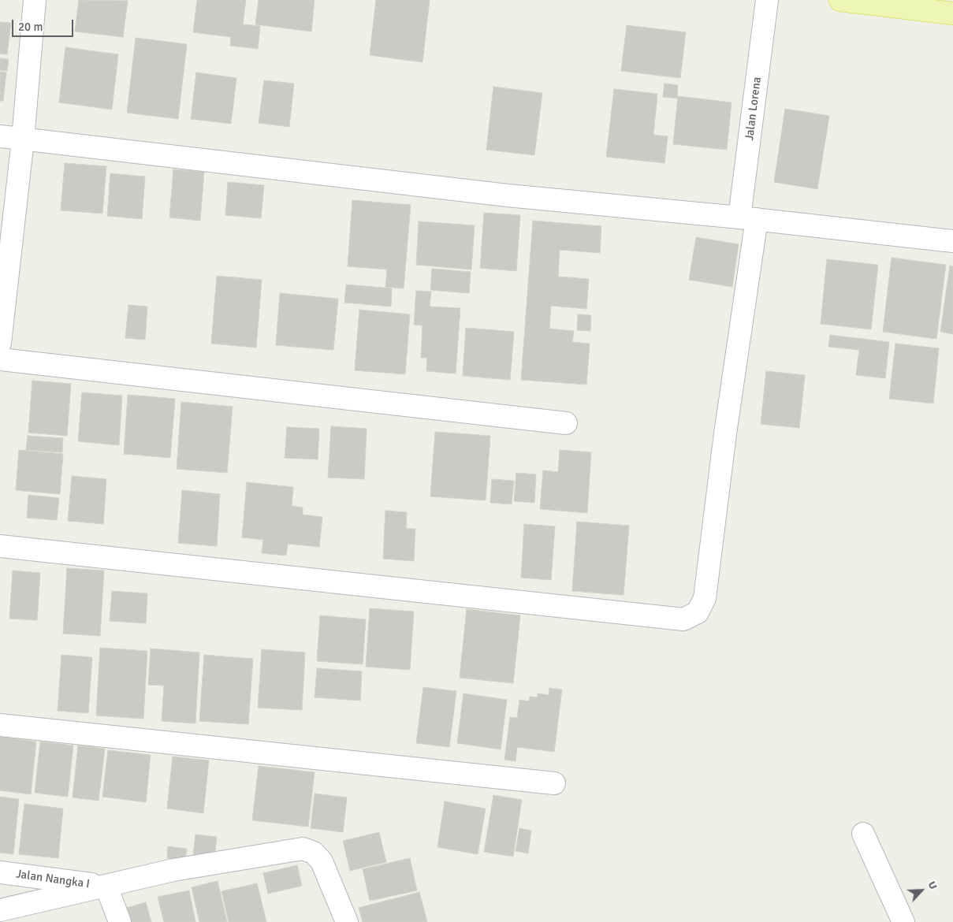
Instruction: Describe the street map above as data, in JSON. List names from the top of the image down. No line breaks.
{"streets":{"street":["Jalan Lorena","Jalan Nangka I"]},"scale_bar":"20 m","north":"top right"}
